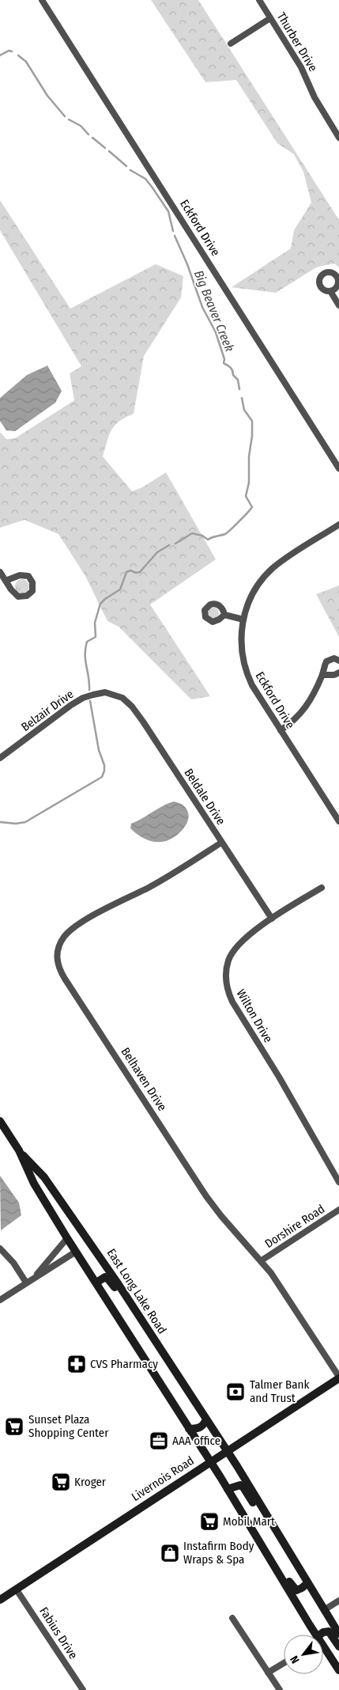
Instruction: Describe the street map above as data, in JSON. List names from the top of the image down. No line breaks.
{"streets":{"main road":["East Long Lake Road","Livernois Road"],"street":["Thurber Drive","Eckford Drive","Belzair Drive","Beldale Drive","Wilton Drive","Belhaven Drive","Dorshire Road","Fabius Drive"]},"crossings":[["Belzair Drive","Beldale Drive"],["Beldale Drive","Wilton Drive"],["Beldale Drive","Belhaven Drive"],["Belhaven Drive","Dorshire Road"],["Belhaven Drive","Livernois Road"],["East Long Lake Road","Livernois Road"],["Livernois Road","Fabius Drive"]],"water":["Big Beaver Creek"],"places":{"pharmacy":["CVS Pharmacy"],"bank":["Talmer Bank and Trust"],"supermarket":["Sunset Plaza Shopping Center","Kroger","Mobil Mart"],"office":["AAA office"],"shop":["Instafirm Body Wraps & Spa"]},"north":"bottom left"}
